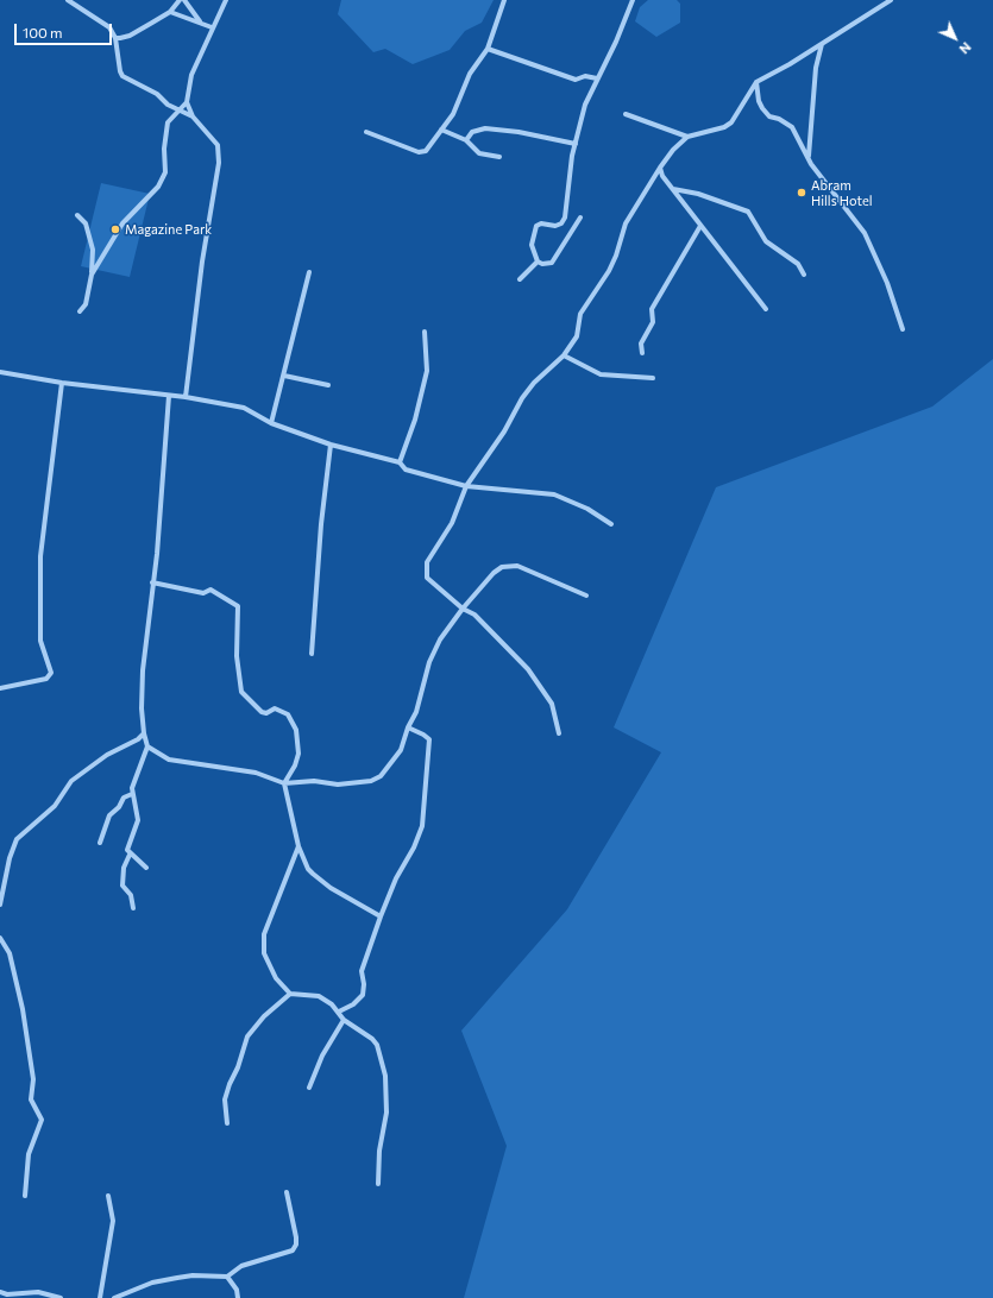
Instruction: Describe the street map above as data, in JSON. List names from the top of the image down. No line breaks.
{"places":["Abram Hills Hotel","Magazine Park"],"scale_bar":"100 m","north":"bottom right"}
